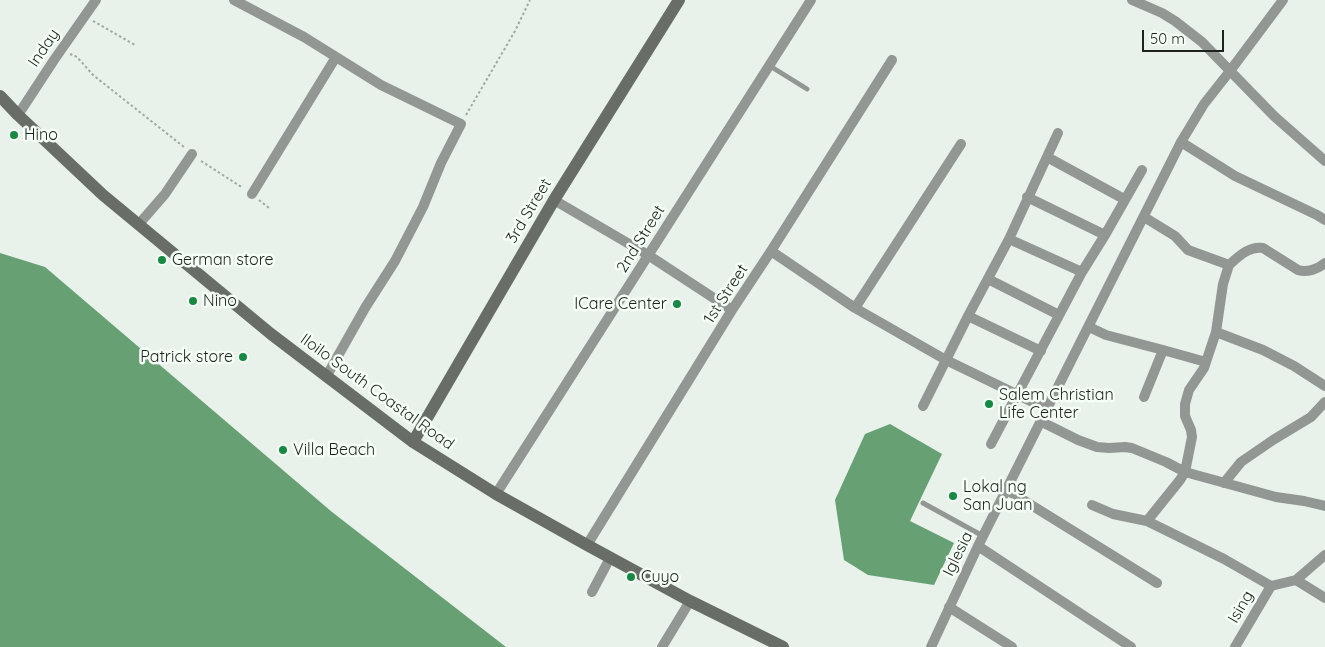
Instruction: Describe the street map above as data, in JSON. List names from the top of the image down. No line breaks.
{"streets":{"street":["Inday","3rd Street","2nd Street","1st Street","Iloilo South Coastal Road","Iglesia","Ising"]},"crossings":[["Inday","Iloilo South Coastal Road"],["3rd Street","Iloilo South Coastal Road"],["2nd Street","Iloilo South Coastal Road"],["1st Street","Iloilo South Coastal Road"]],"places":["Hino","German store","Nino","ICare Center","Patrick store","Salem Christian Life Center","Villa Beach","Lokal ng San Juan","Cuyo"],"scale_bar":"50 m"}
